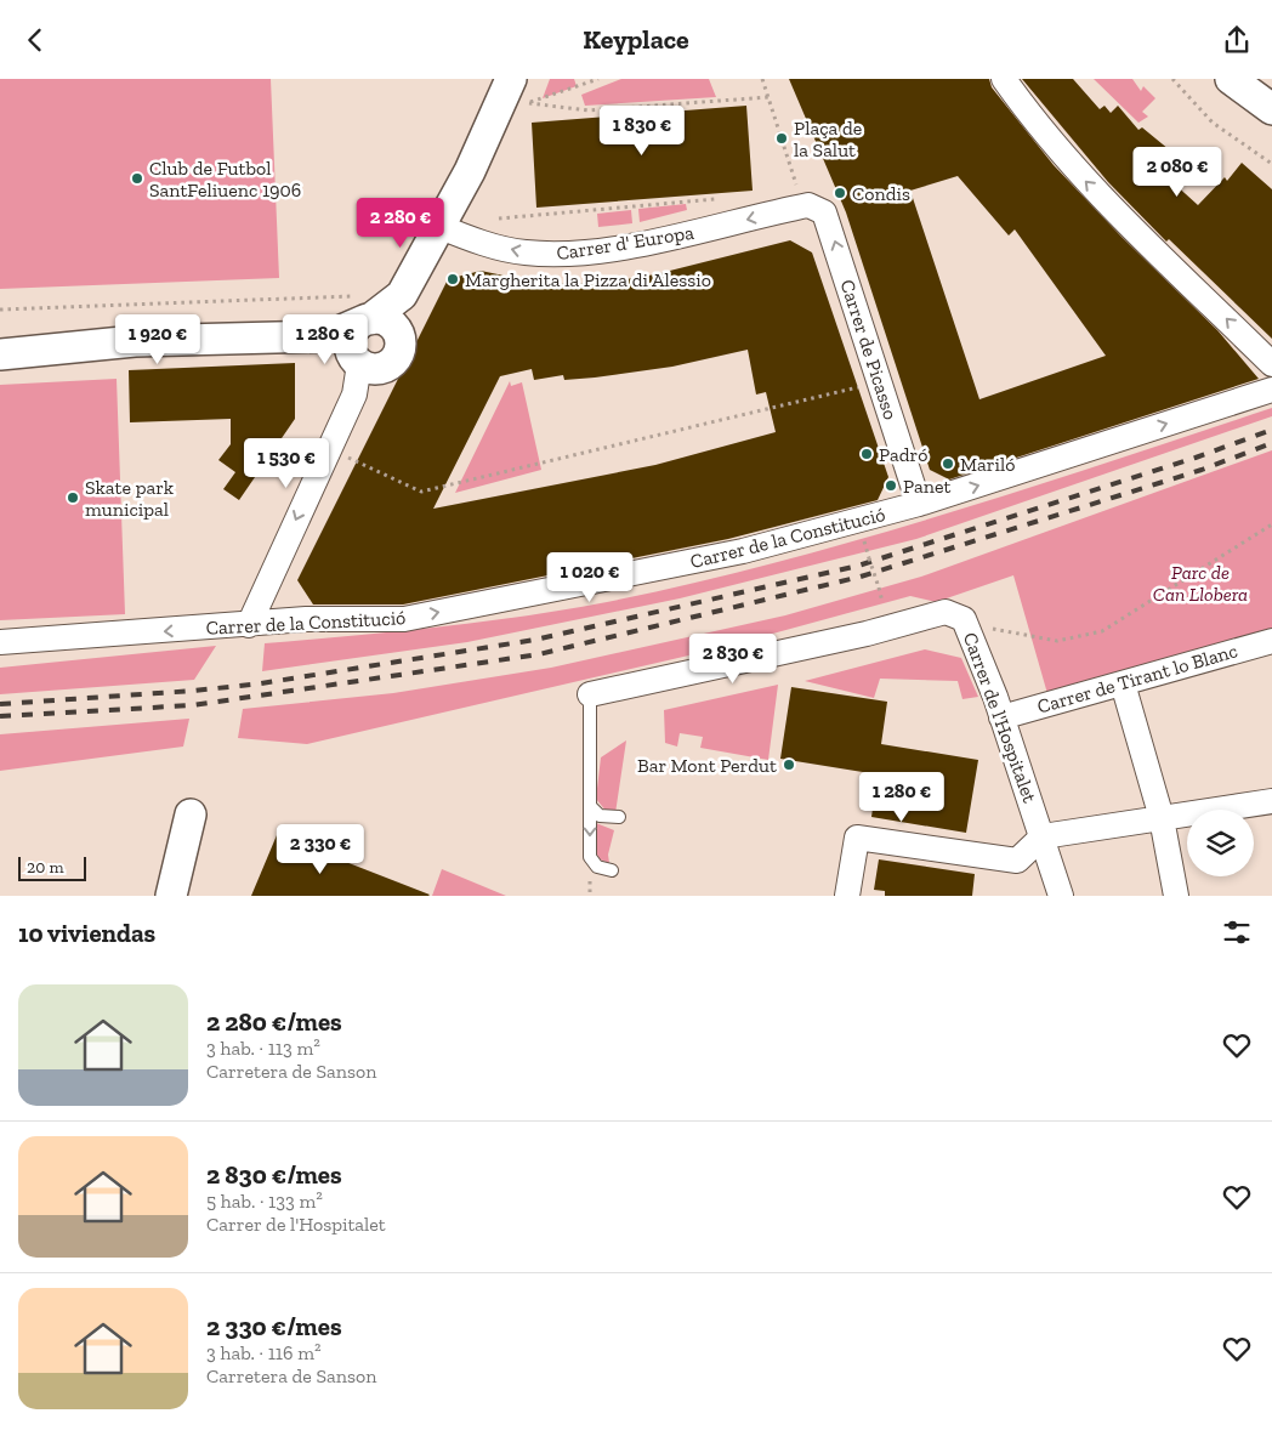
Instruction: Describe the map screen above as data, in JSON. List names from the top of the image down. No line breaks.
{"streets":{"street":["Carrer d' Europa","Carrer de Picasso","Carrer de la Constitució","Carrer de Tirant lo Blanc","Carrer de l'Hospitalet"]},"crossings":[["Carrer d' Europa","Carrer de Picasso"],["Carrer de Picasso","Carrer de la Constitució"],["Carrer de Tirant lo Blanc","Carrer de l'Hospitalet"]],"one_way":["Carrer d' Europa","Carrer de Picasso"],"parks":["Parc de Can Llobera"],"places":["Plaça de la Salut","Club de Futbol SantFeliuenc 1906","Condis","Margherita la Pizza di Alessio","Padró","Mariló","Panet","Skate park municipal","Bar Mont Perdut"],"scale_bar":"20 m","page":{"header":"Keyplace","price":["1 830 €","2 080 €","2 280 €","1 920 €","1 280 €","1 530 €","1 020 €","2 830 €","1 280 €","2 330 €"],"scale":"20 m","heading":"10 viviendas","list":[{"name":"2 280 €/mes","note":"3 hab. · 113 m² · Carretera de Sanson"},{"name":"2 830 €/mes","note":"5 hab. · 133 m² · Carrer de l'Hospitalet"},{"name":"2 330 €/mes","note":"3 hab. · 116 m² · Carretera de Sanson"}]}}
